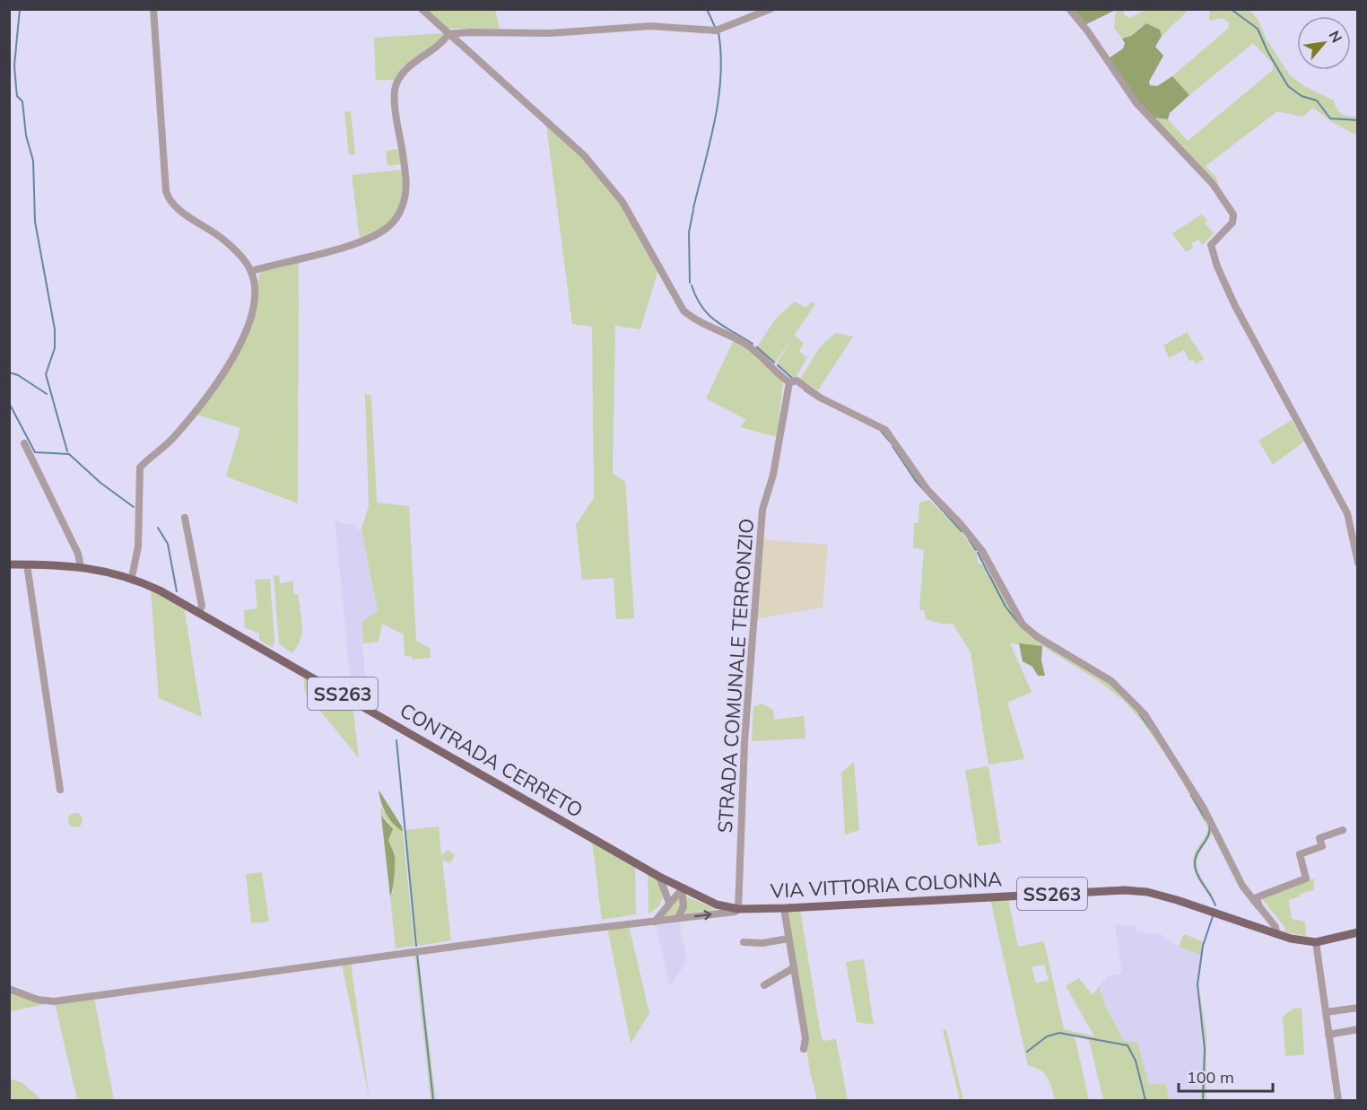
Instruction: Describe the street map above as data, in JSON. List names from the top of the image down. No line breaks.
{"streets":{"main road":["SS263","CONTRADA CERRETO","VIA VITTORIA COLONNA"],"street":["STRADA COMUNALE TERRONZIO"]},"crossings":[["STRADA COMUNALE TERRONZIO","VIA VITTORIA COLONNA"],["CONTRADA CERRETO","VIA VITTORIA COLONNA"]],"scale_bar":"100 m","north":"top right"}
